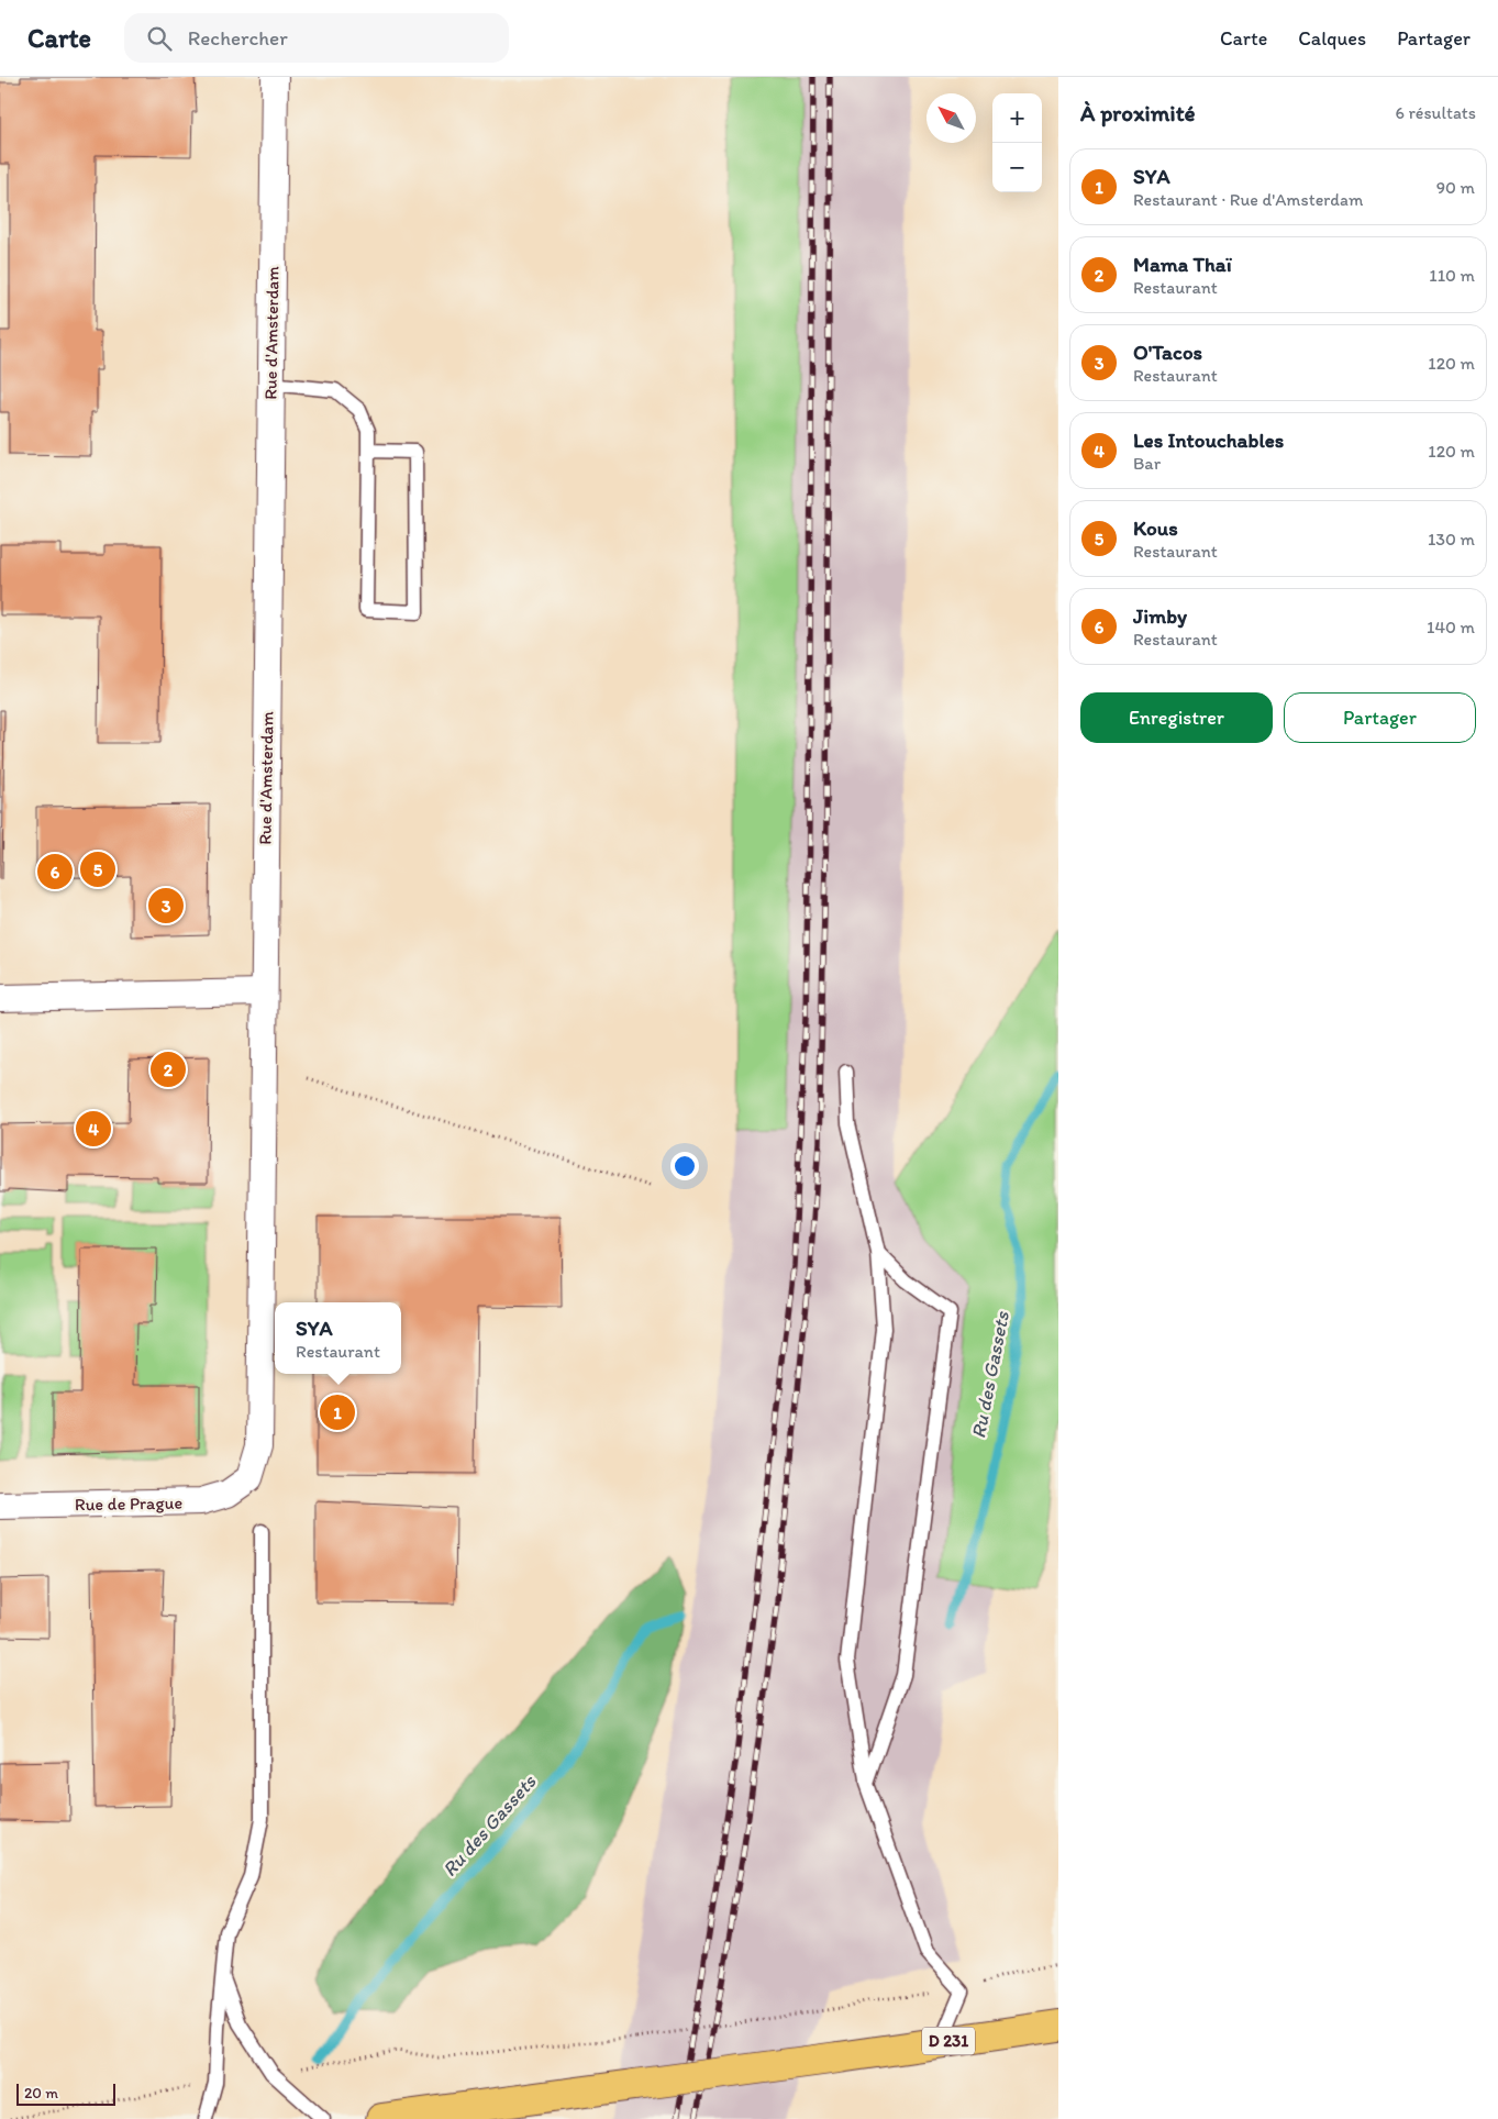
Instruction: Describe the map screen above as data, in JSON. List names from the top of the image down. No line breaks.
{"streets":{"main road":["D 231"],"street":["Rue d'Amsterdam","Rue de Prague"]},"crossings":[["Rue d'Amsterdam","Rue de Prague"]],"water":["Ru des Gassets"],"scale_bar":"20 m","north":"top left","page":{"header":"Carte","search":"Rechercher","nav":["Carte","Calques","Partager"],"heading":["À proximité","6 résultats"],"map_buttons":["+","−"],"list":[{"mark":"1","name":"SYA","note":"Restaurant · Rue d'Amsterdam","value":"90 m"},{"mark":"2","name":"Mama Thaï","note":"Restaurant","value":"110 m"},{"mark":"3","name":"O'Tacos","note":"Restaurant","value":"120 m"},{"mark":"4","name":"Les Intouchables","note":"Bar","value":"120 m"},{"mark":"5","name":"Kous","note":"Restaurant","value":"130 m"},{"mark":"6","name":"Jimby","note":"Restaurant","value":"140 m"}],"buttons":["Enregistrer","Partager"],"pins":["5","6","3","2","4","1"],"popup":["SYA","Restaurant"],"scale":"20 m"}}
